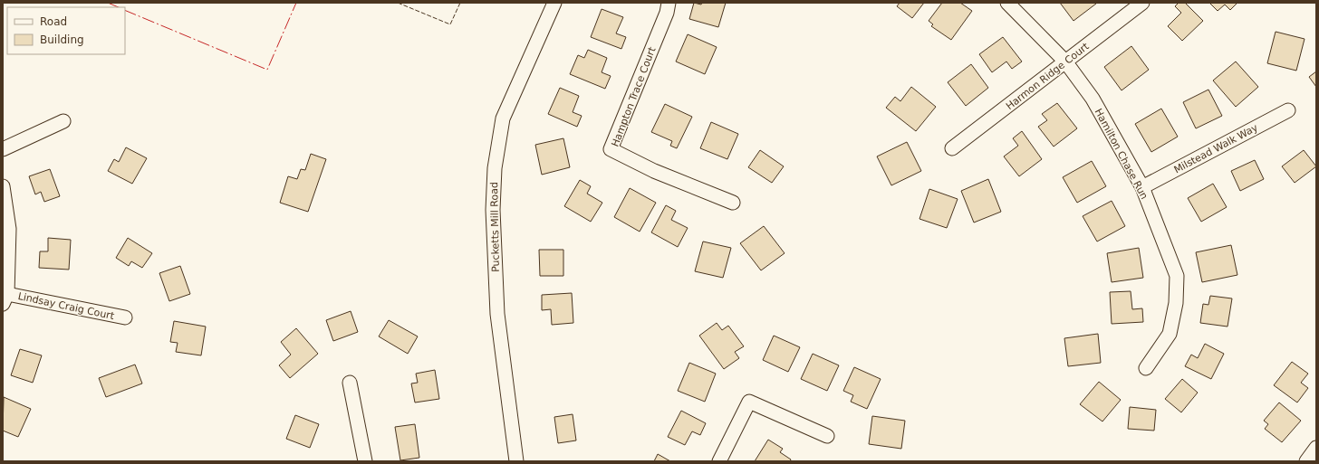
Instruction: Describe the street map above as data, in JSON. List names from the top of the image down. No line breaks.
{"streets":{"street":["Harmon Ridge Court","Hampton Trace Court","Milstead Walk Way","Hamilton Chase Run","Pucketts Mill Road","Lindsay Craig Court"]},"crossings":[["Harmon Ridge Court","Hamilton Chase Run"],["Milstead Walk Way","Hamilton Chase Run"]],"legend":["Road","Building"]}
